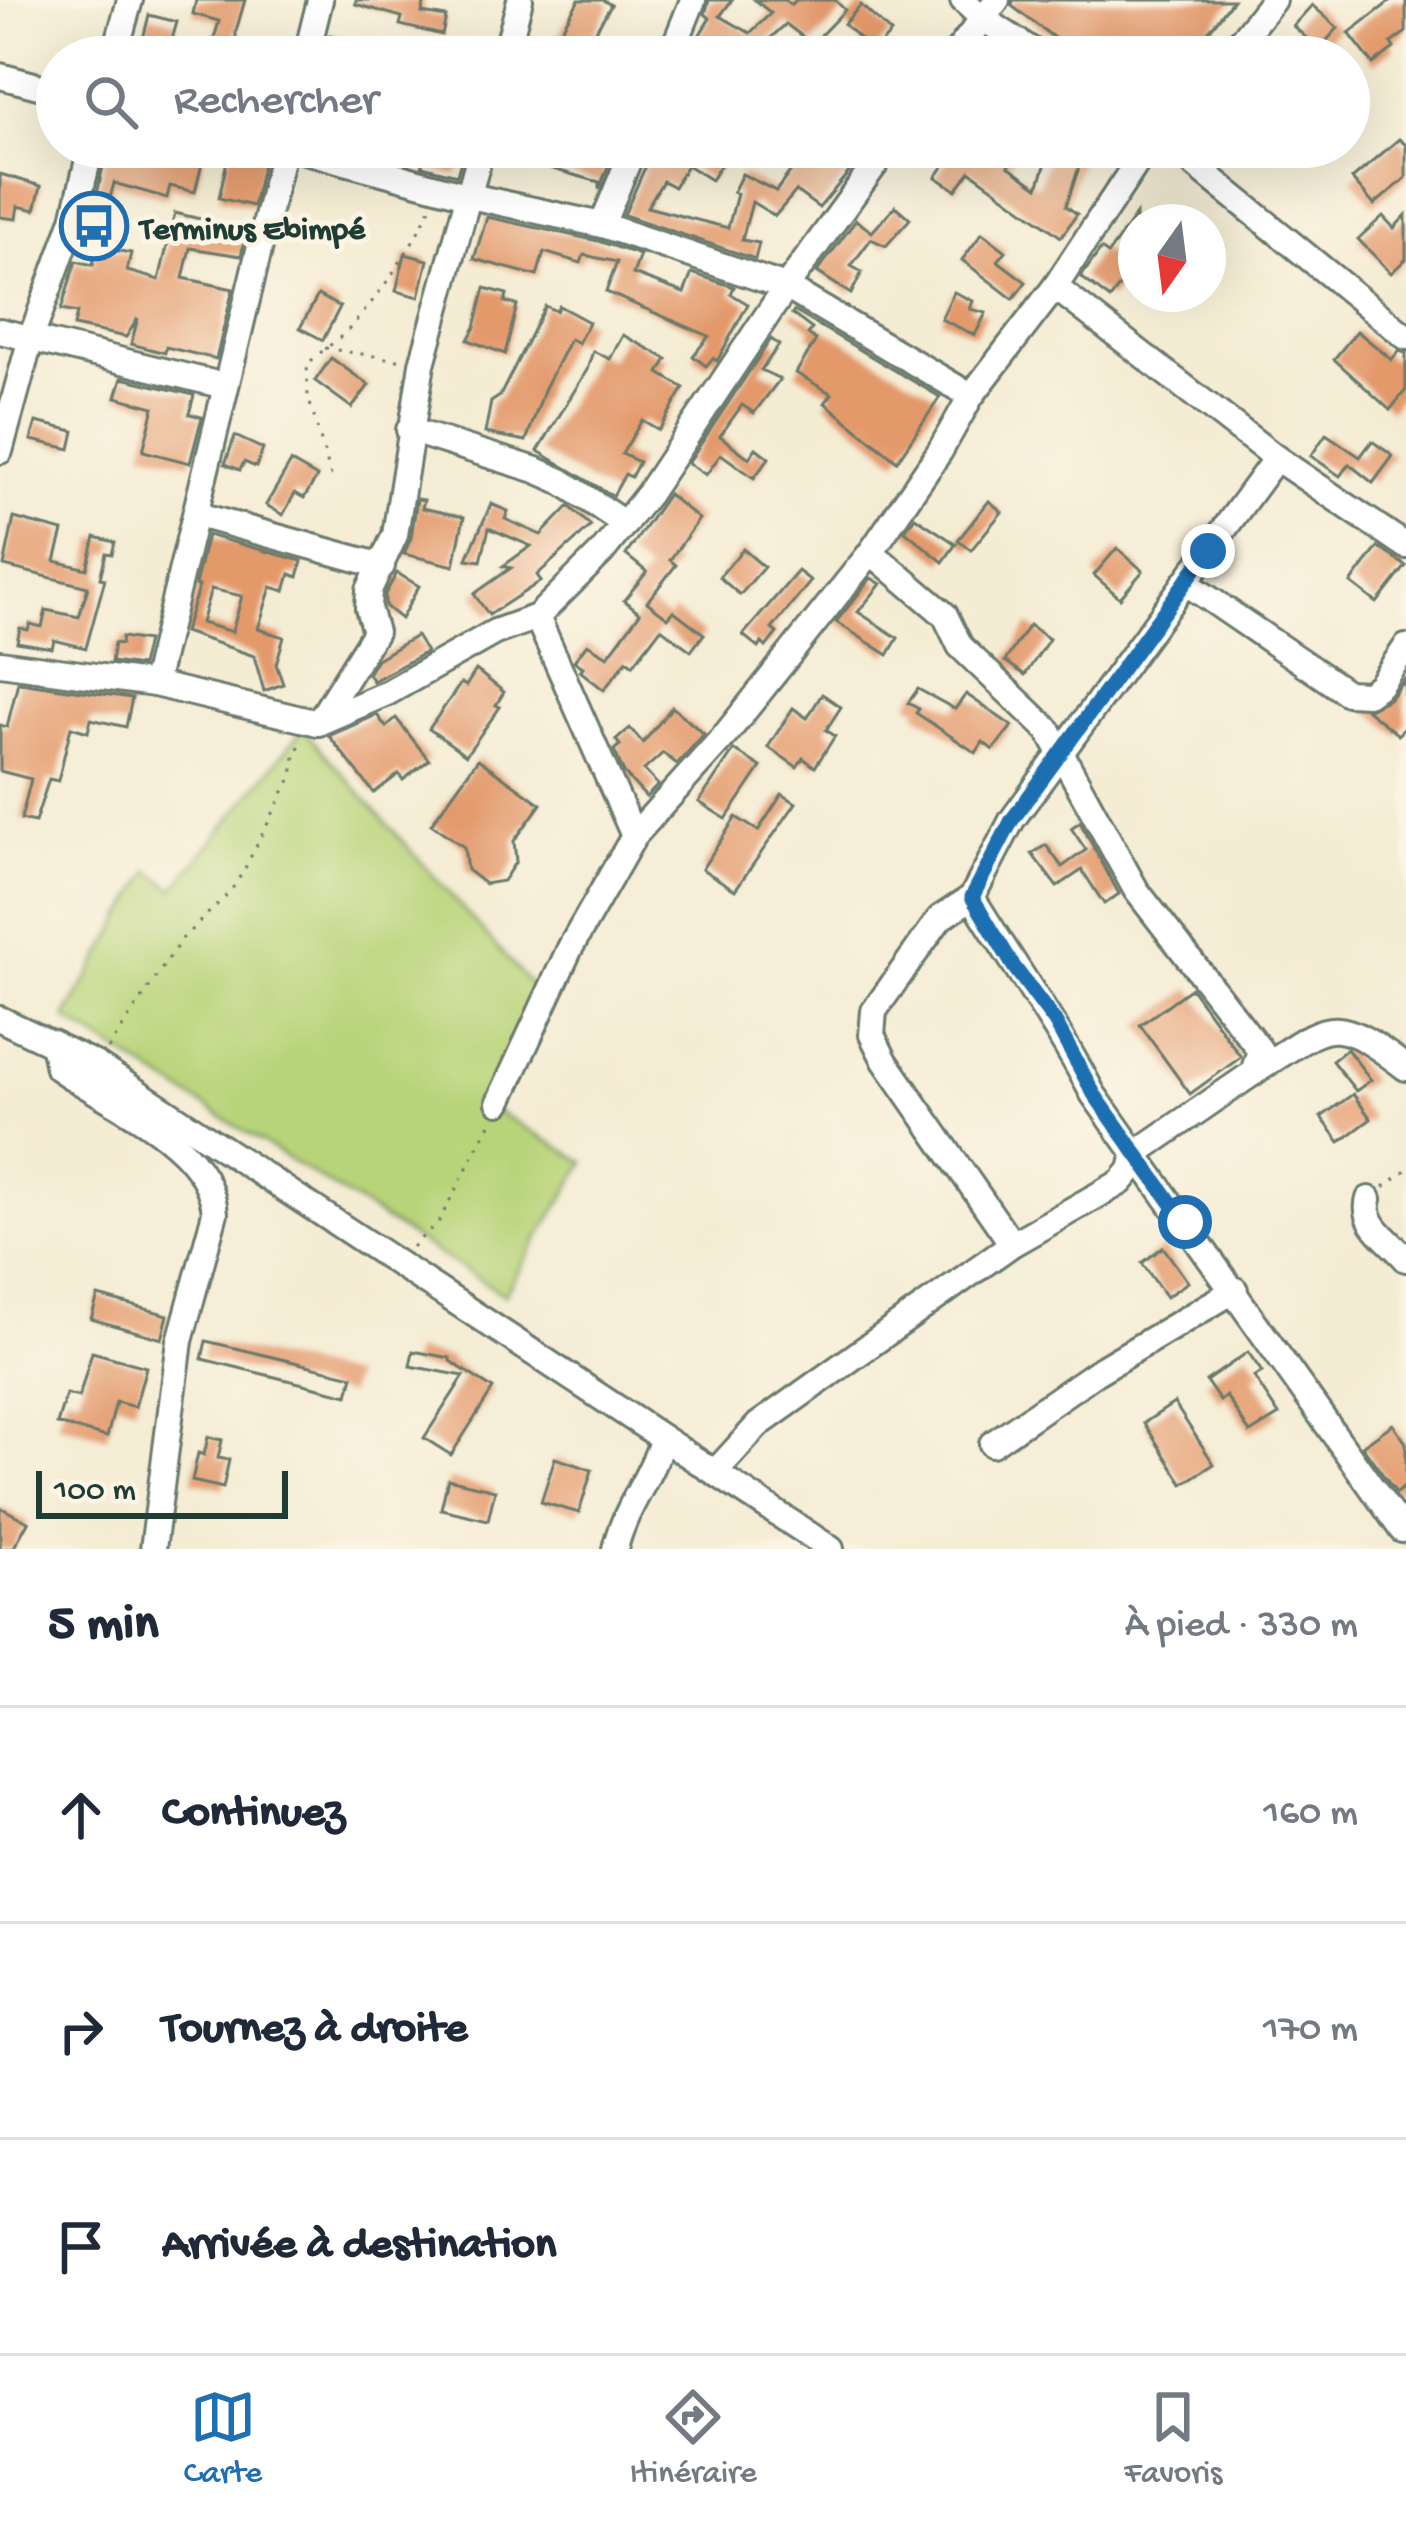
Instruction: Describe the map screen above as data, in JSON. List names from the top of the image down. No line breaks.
{"places":{"bus stop":["Terminus Ebimpé"]},"scale_bar":"100 m","north":"bottom","page":{"search":"Rechercher","scale":"100 m","heading":["5 min","À pied · 330 m"],"list":[["Continuez","160 m"],["Tournez à droite","170 m"],"Arrivée à destination"],"nav":["Carte","Itinéraire","Favoris"]}}
